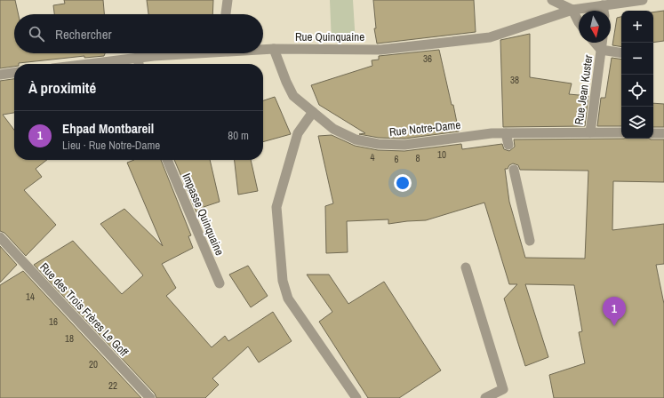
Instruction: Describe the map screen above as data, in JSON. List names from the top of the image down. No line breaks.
{"streets":{"street":["Rue Quinquaine","Rue Jean Kuster","Rue Notre-Dame","Impasse Quinquaine","Rue des Trois Frères Le Goff"]},"crossings":[["Rue Quinquaine","Rue Notre-Dame"],["Rue Jean Kuster","Rue Notre-Dame"]],"house_numbers":["36","38","10","4","8","6","14","16","18","20","22"],"north":"bottom","page":{"map_buttons":["+","−"],"search":"Rechercher","heading":"À proximité","list":[{"mark":"1","name":"Ehpad Montbareil","note":"Lieu · Rue Notre-Dame","value":"80 m"}],"pins":"1"}}
